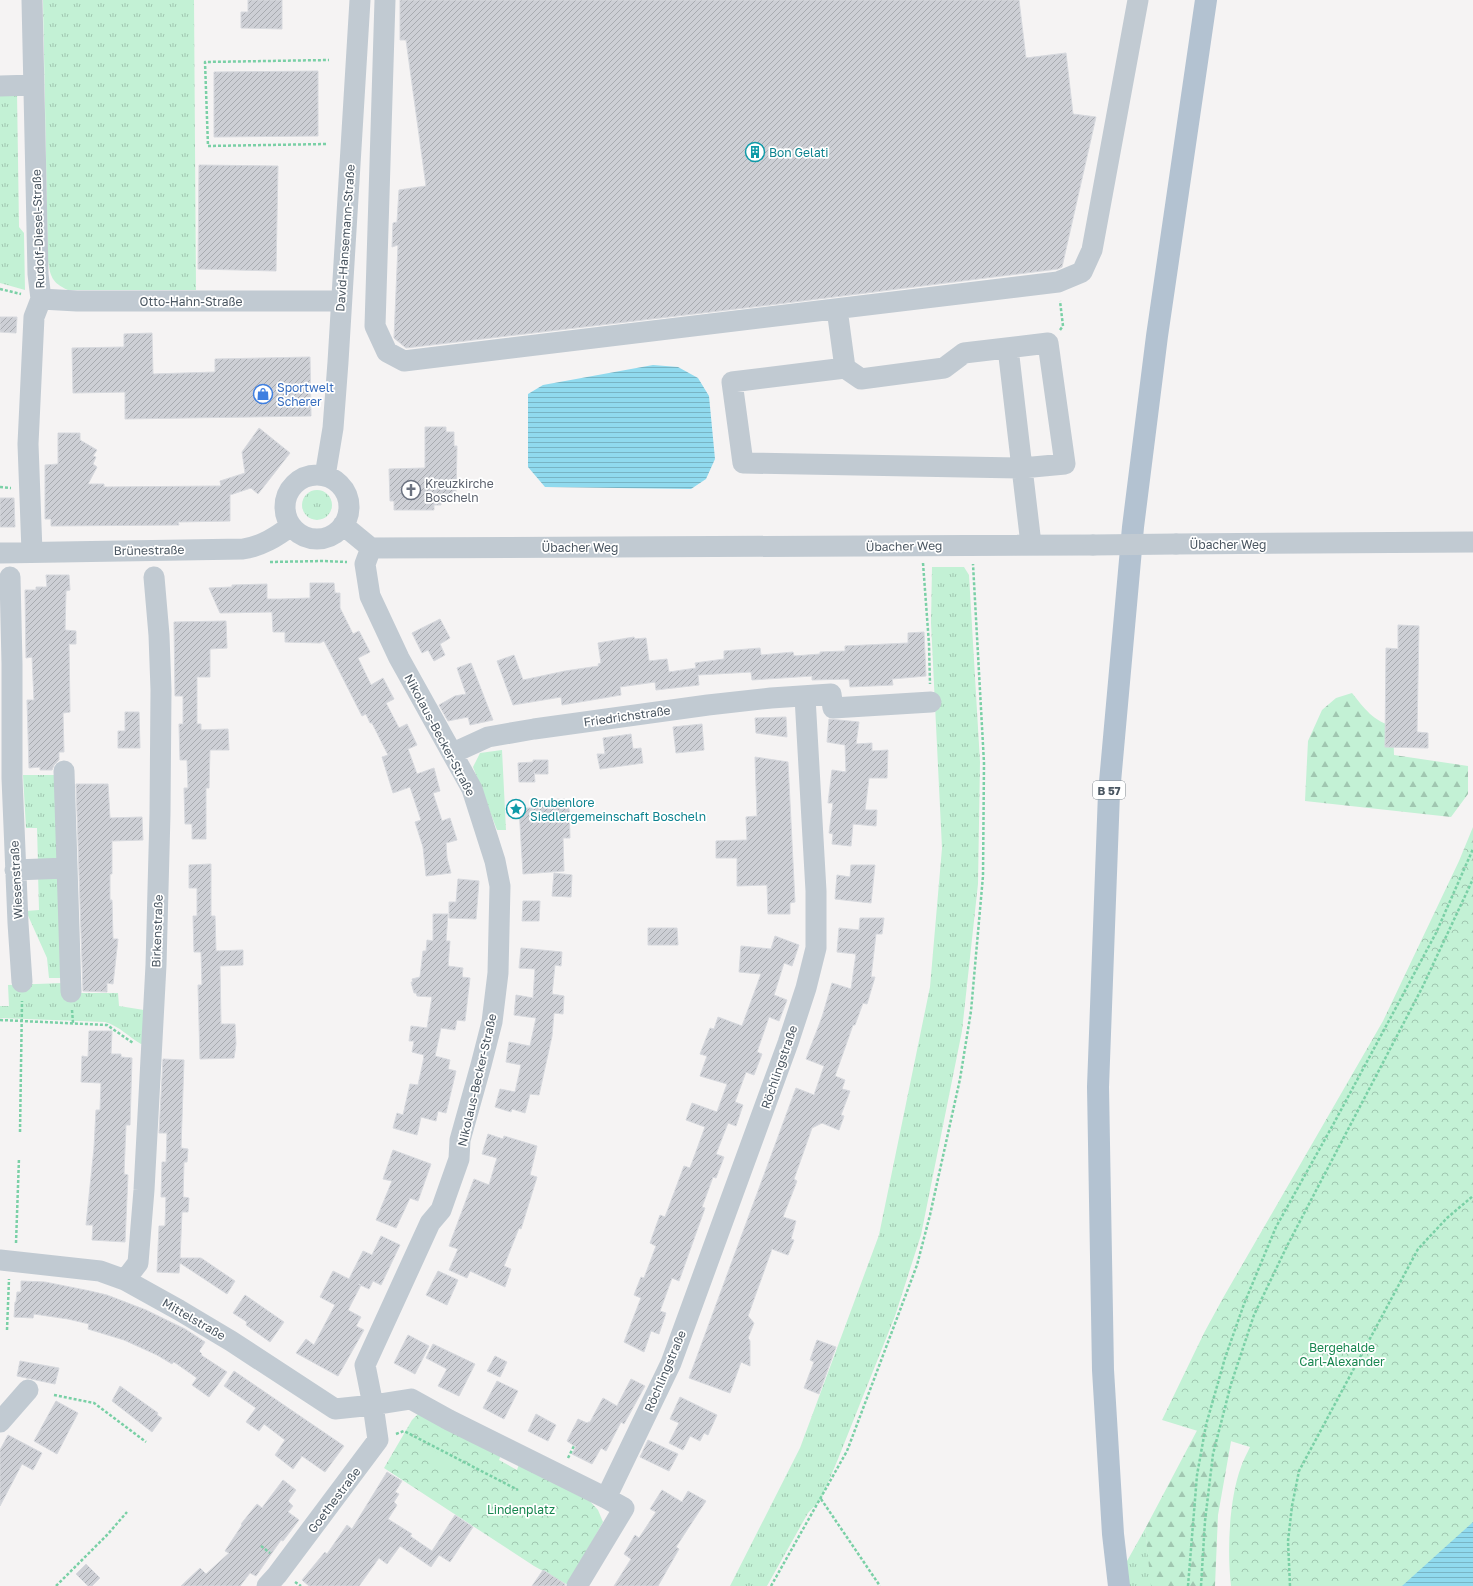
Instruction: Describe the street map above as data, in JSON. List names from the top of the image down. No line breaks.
{"streets":{"main road":["B 57"],"street":["Rudolf-Diesel-Straße","David-Hansemann-Straße","Otto-Hahn-Straße","Übacher Weg","Brünestraße","Friedrichstraße","Nikolaus-Becker-Straße","Wiesenstraße","Birkenstraße","Röchlingstraße","Mittelstraße","Goethestraße"]},"crossings":[["Rudolf-Diesel-Straße","Otto-Hahn-Straße"],["Rudolf-Diesel-Straße","Brünestraße"],["David-Hansemann-Straße","Otto-Hahn-Straße"],["David-Hansemann-Straße","Brünestraße"],["Übacher Weg","Nikolaus-Becker-Straße"],["Friedrichstraße","Nikolaus-Becker-Straße"],["Friedrichstraße","Röchlingstraße"],["Nikolaus-Becker-Straße","Mittelstraße"],["Birkenstraße","Mittelstraße"]],"parks":["Bergehalde Carl-Alexander","Lindenplatz"],"places":{"building":["Bon Gelati"],"shop":["Sportwelt Scherer"],"church":["Kreuzkirche Boscheln"],"place":["Grubenlore Siedlergemeinschaft Boscheln"]}}
